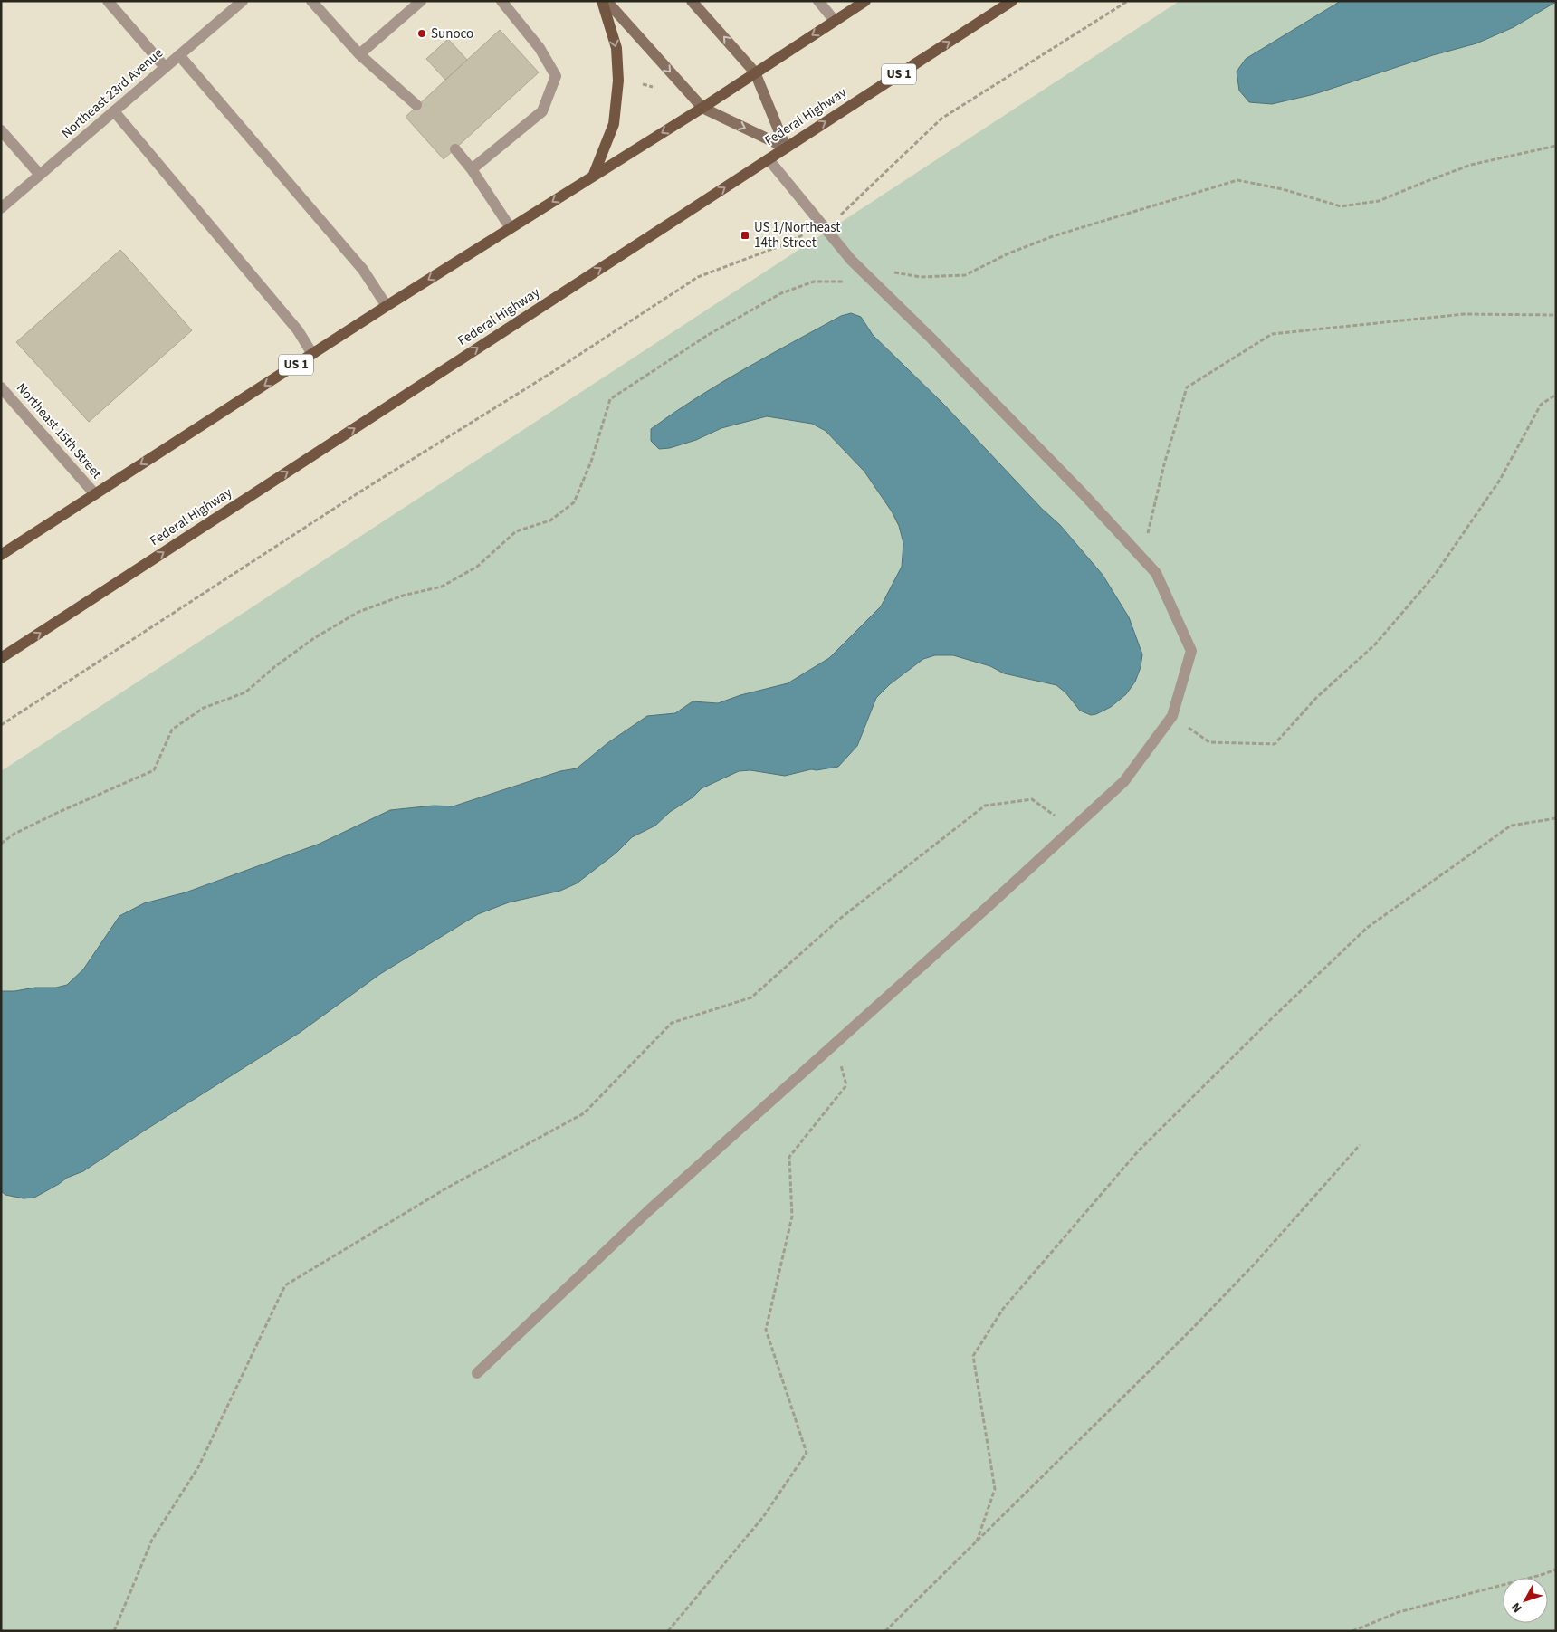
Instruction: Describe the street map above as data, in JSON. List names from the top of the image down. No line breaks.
{"streets":{"main road":["US 1","Federal Highway"],"street":["Northeast 23rd Avenue","Northeast 15th Street"]},"crossings":[["US 1","Northeast 15th Street"]],"places":{"other":["Sunoco"],"transit":["US 1/Northeast 14th Street"]},"north":"bottom left"}
